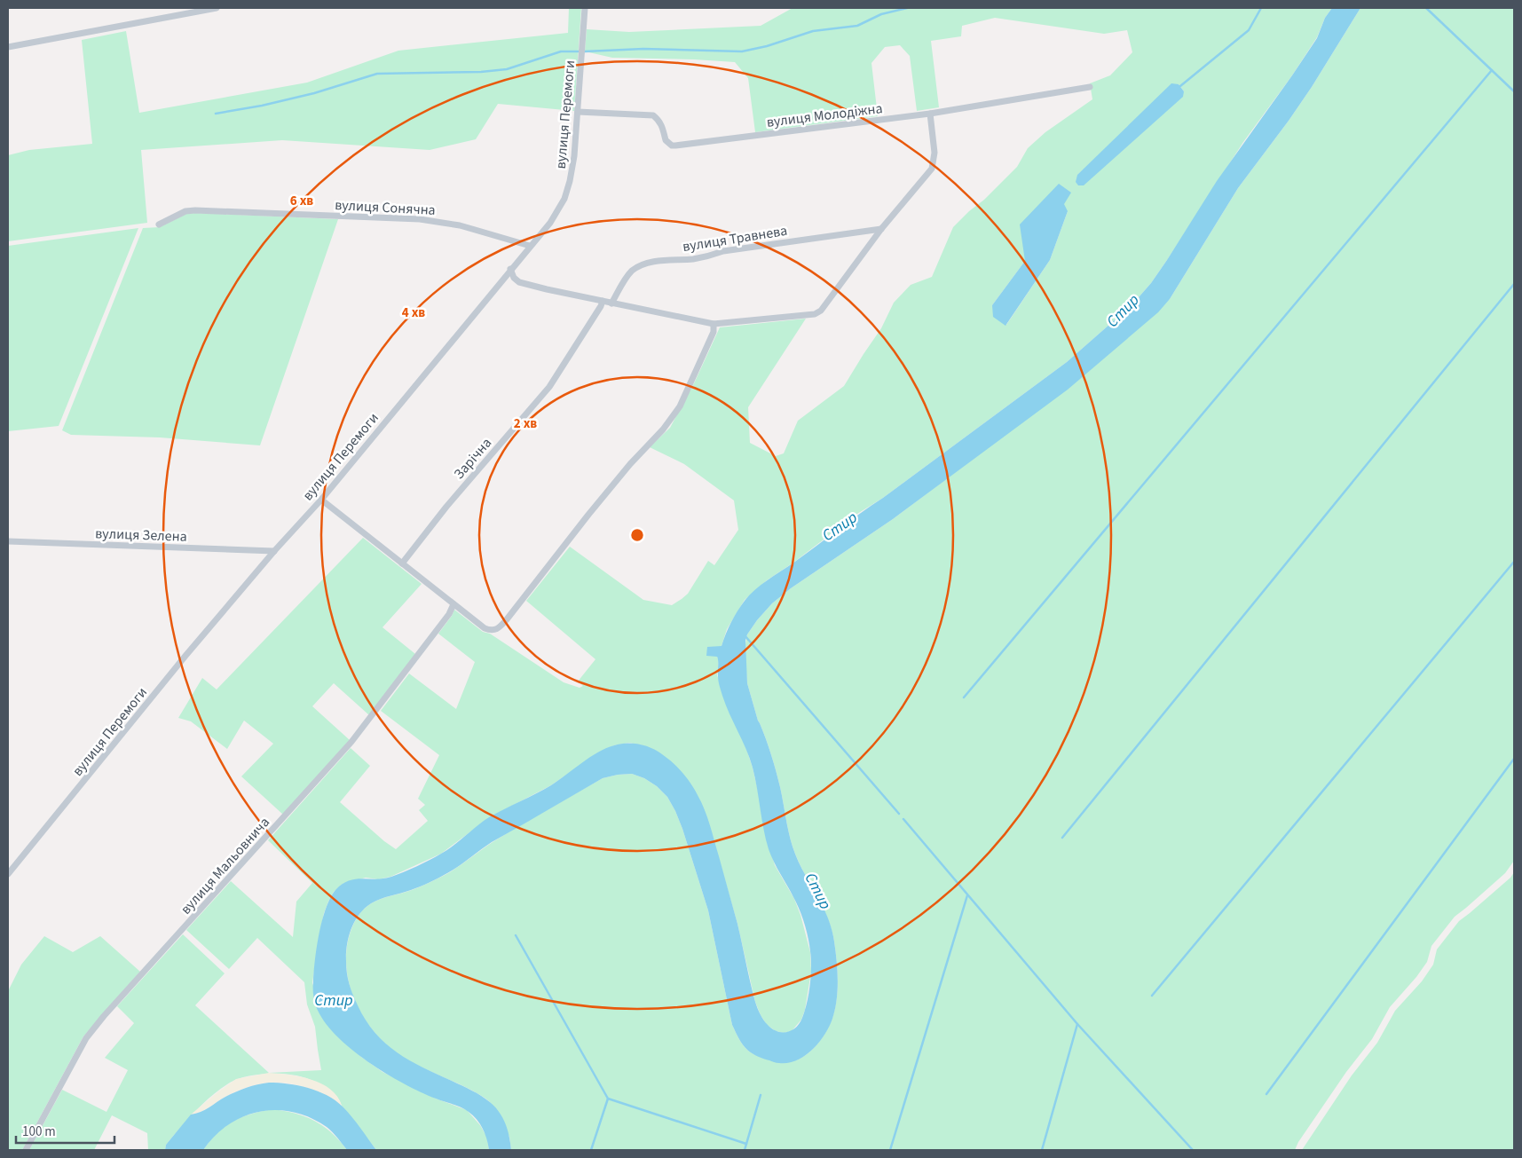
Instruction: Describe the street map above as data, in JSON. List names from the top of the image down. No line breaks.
{"streets":{"street":["вулиця Перемоги","вулиця Молодіжна","вулиця Сонячна","вулиця Травнева","Зарічна","вулиця Зелена","вулиця Мальовнича"]},"crossings":[["вулиця Перемоги","вулиця Молодіжна"],["вулиця Перемоги","вулиця Сонячна"],["вулиця Перемоги","вулиця Зелена"]],"water":["Стир"],"scale_bar":"100 m","rings":["6 хв","4 хв","2 хв"]}
